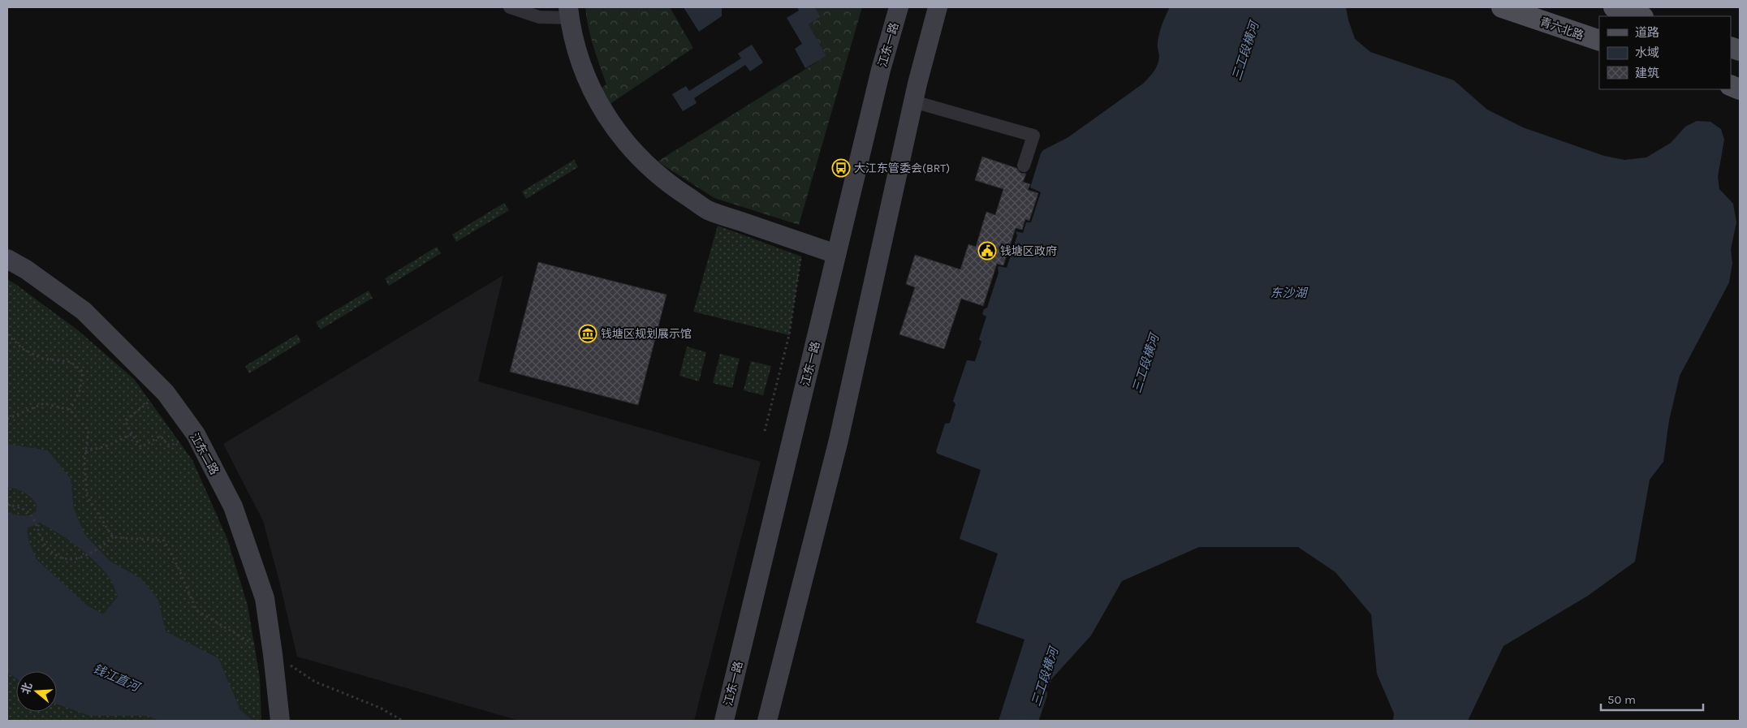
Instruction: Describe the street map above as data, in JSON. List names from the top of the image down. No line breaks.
{"streets":{"main road":["青六北路","江东一路","江东二路"]},"water":["三工段横河","东沙湖","钱江直河"],"places":{"bus stop":["大江东管委会(BRT)"],"public building":["钱塘区政府"],"museum":["钱塘区规划展示馆"]},"legend":["道路","水域","建筑"],"scale_bar":"50 m","north":"left"}
